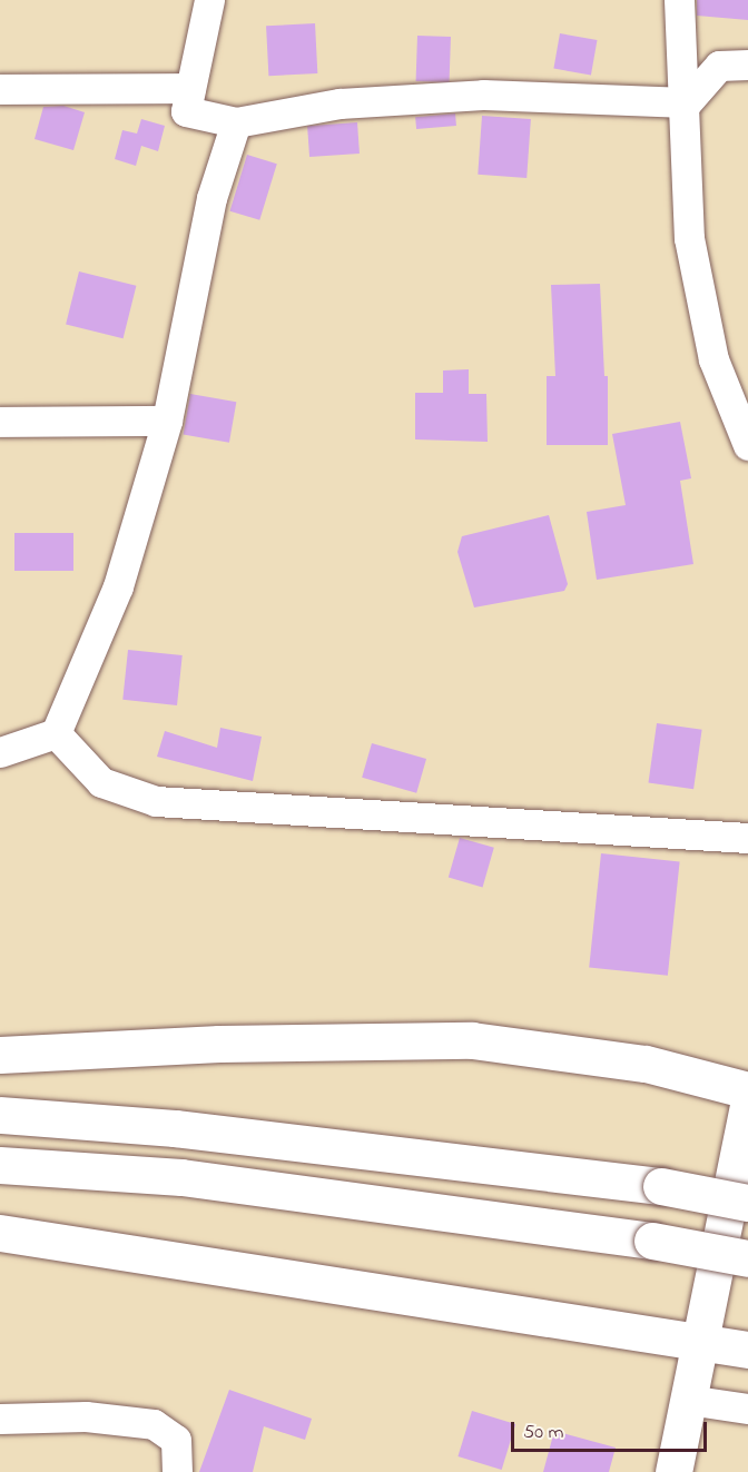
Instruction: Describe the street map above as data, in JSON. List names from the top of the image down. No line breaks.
{"scale_bar":"50 m"}
